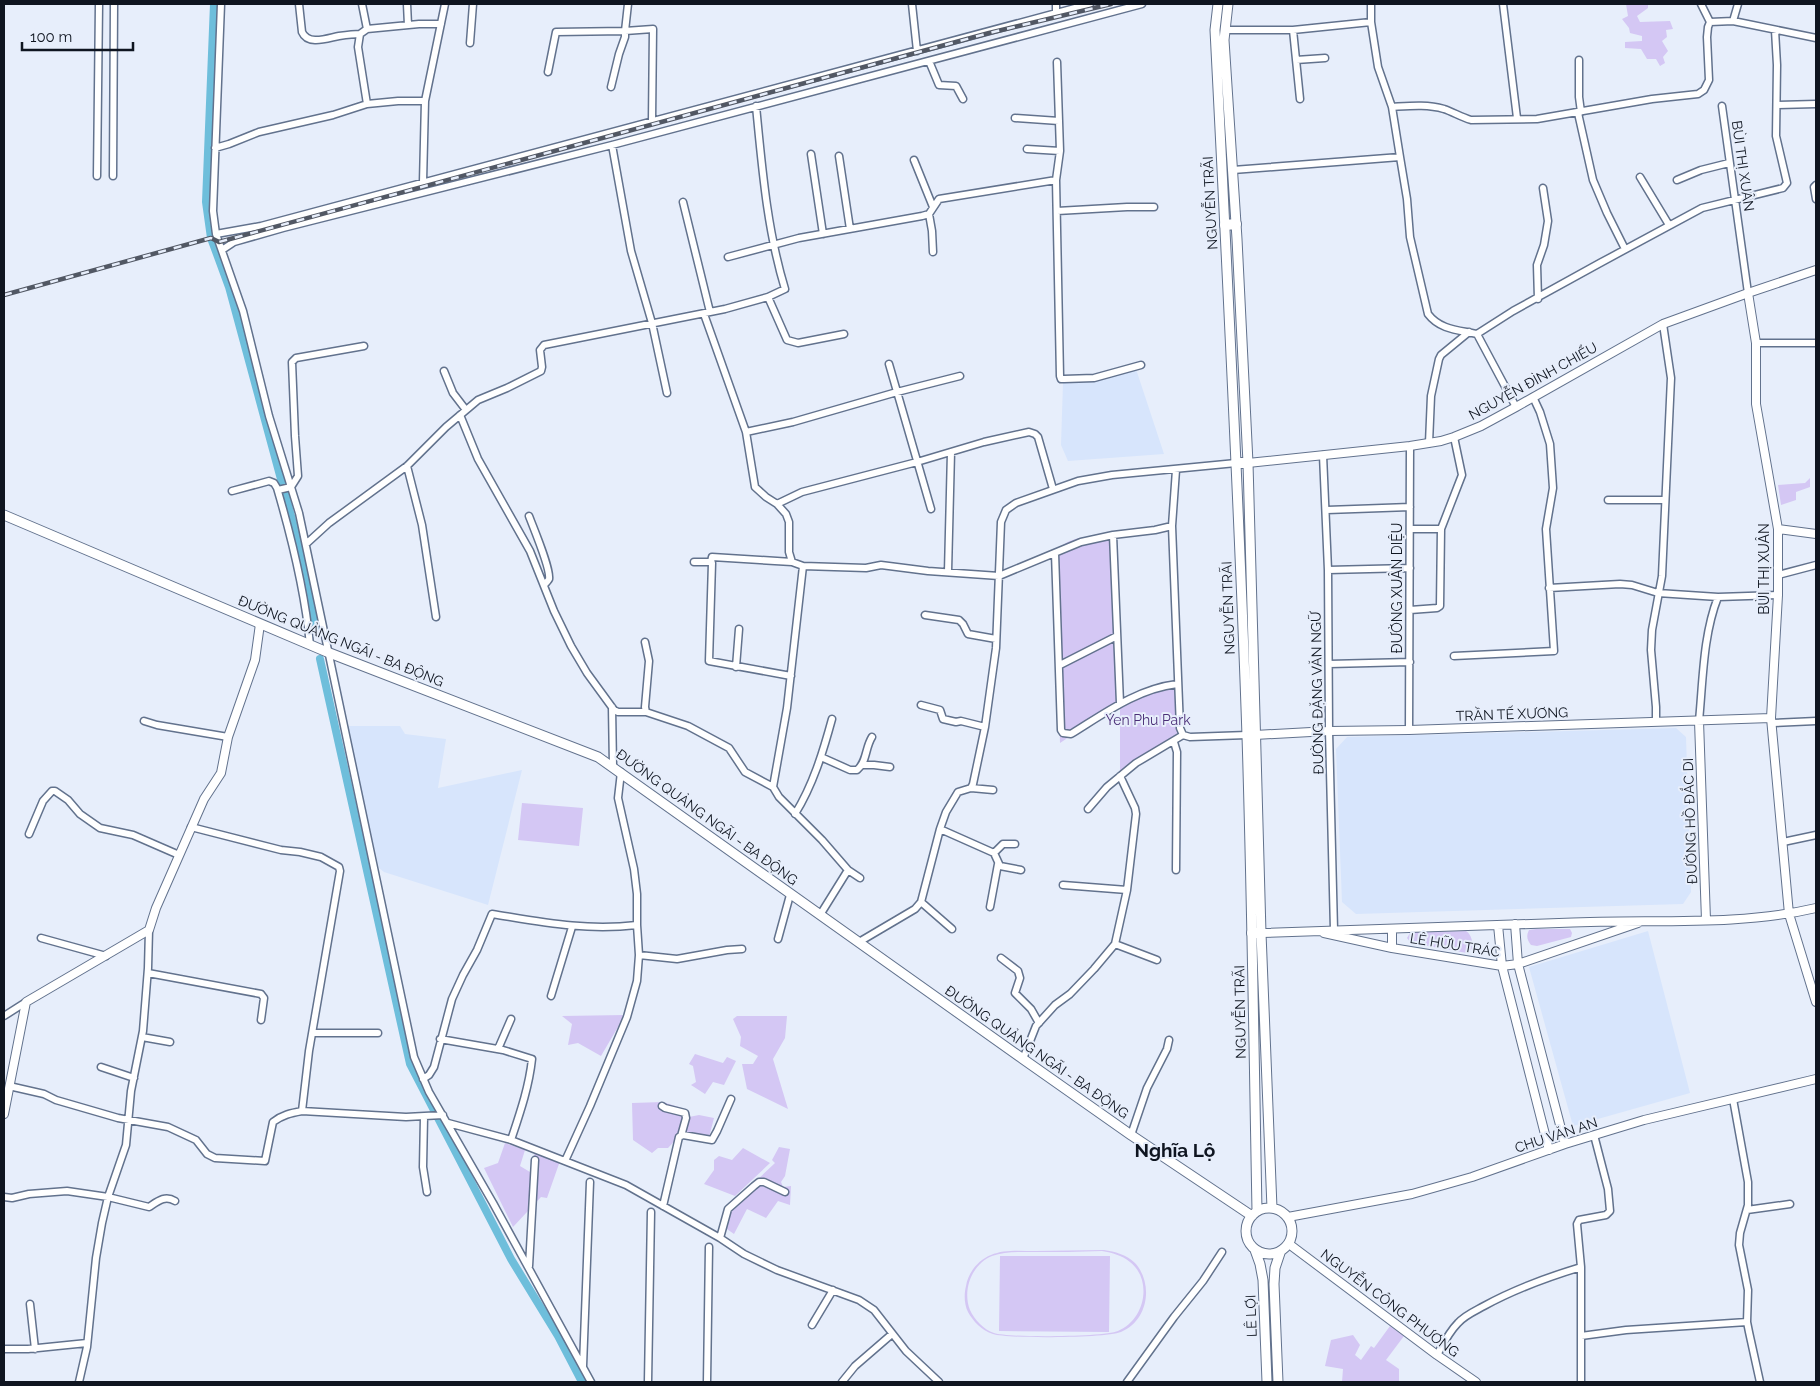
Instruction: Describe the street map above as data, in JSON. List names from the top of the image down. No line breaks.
{"streets":{"main road":["NGUYỄN TRÃI","ĐƯỜNG QUẢNG NGÃI - BA ĐỘNG","LÊ LỢI"],"street":["BÙI THỊ XUÂN","NGUYỄN ĐÌNH CHIỂU","ĐƯỜNG XUÂN DIỆU","ĐƯỜNG ĐẶNG VĂN NGỮ","TRẦN TẾ XƯƠNG","ĐƯỜNG HỒ ĐẮC DI","LÊ HỮU TRÁC","CHU VĂN AN","NGUYỄN CÔNG PHƯƠNG"]},"crossings":[["BÙI THỊ XUÂN","NGUYỄN ĐÌNH CHIỂU"],["BÙI THỊ XUÂN","TRẦN TẾ XƯƠNG"],["BÙI THỊ XUÂN","LÊ HỮU TRÁC"],["NGUYỄN TRÃI","NGUYỄN ĐÌNH CHIỂU"],["NGUYỄN TRÃI","ĐƯỜNG QUẢNG NGÃI - BA ĐỘNG"],["NGUYỄN TRÃI","TRẦN TẾ XƯƠNG"],["NGUYỄN TRÃI","LÊ HỮU TRÁC"],["NGUYỄN TRÃI","CHU VĂN AN"],["NGUYỄN TRÃI","NGUYỄN CÔNG PHƯƠNG"],["NGUYỄN TRÃI","LÊ LỢI"],["NGUYỄN ĐÌNH CHIỂU","ĐƯỜNG XUÂN DIỆU"],["NGUYỄN ĐÌNH CHIỂU","ĐƯỜNG ĐẶNG VĂN NGỮ"],["ĐƯỜNG XUÂN DIỆU","TRẦN TẾ XƯƠNG"],["ĐƯỜNG QUẢNG NGÃI - BA ĐỘNG","CHU VĂN AN"],["ĐƯỜNG QUẢNG NGÃI - BA ĐỘNG","NGUYỄN CÔNG PHƯƠNG"],["ĐƯỜNG QUẢNG NGÃI - BA ĐỘNG","LÊ LỢI"],["ĐƯỜNG ĐẶNG VĂN NGỮ","TRẦN TẾ XƯƠNG"],["ĐƯỜNG ĐẶNG VĂN NGỮ","LÊ HỮU TRÁC"],["TRẦN TẾ XƯƠNG","ĐƯỜNG HỒ ĐẮC DI"],["ĐƯỜNG HỒ ĐẮC DI","LÊ HỮU TRÁC"],["CHU VĂN AN","NGUYỄN CÔNG PHƯƠNG"],["CHU VĂN AN","LÊ LỢI"],["NGUYỄN CÔNG PHƯƠNG","LÊ LỢI"]],"districts":["Nghĩa Lộ"],"parks":["Yen Phu Park"],"scale_bar":"100 m"}
